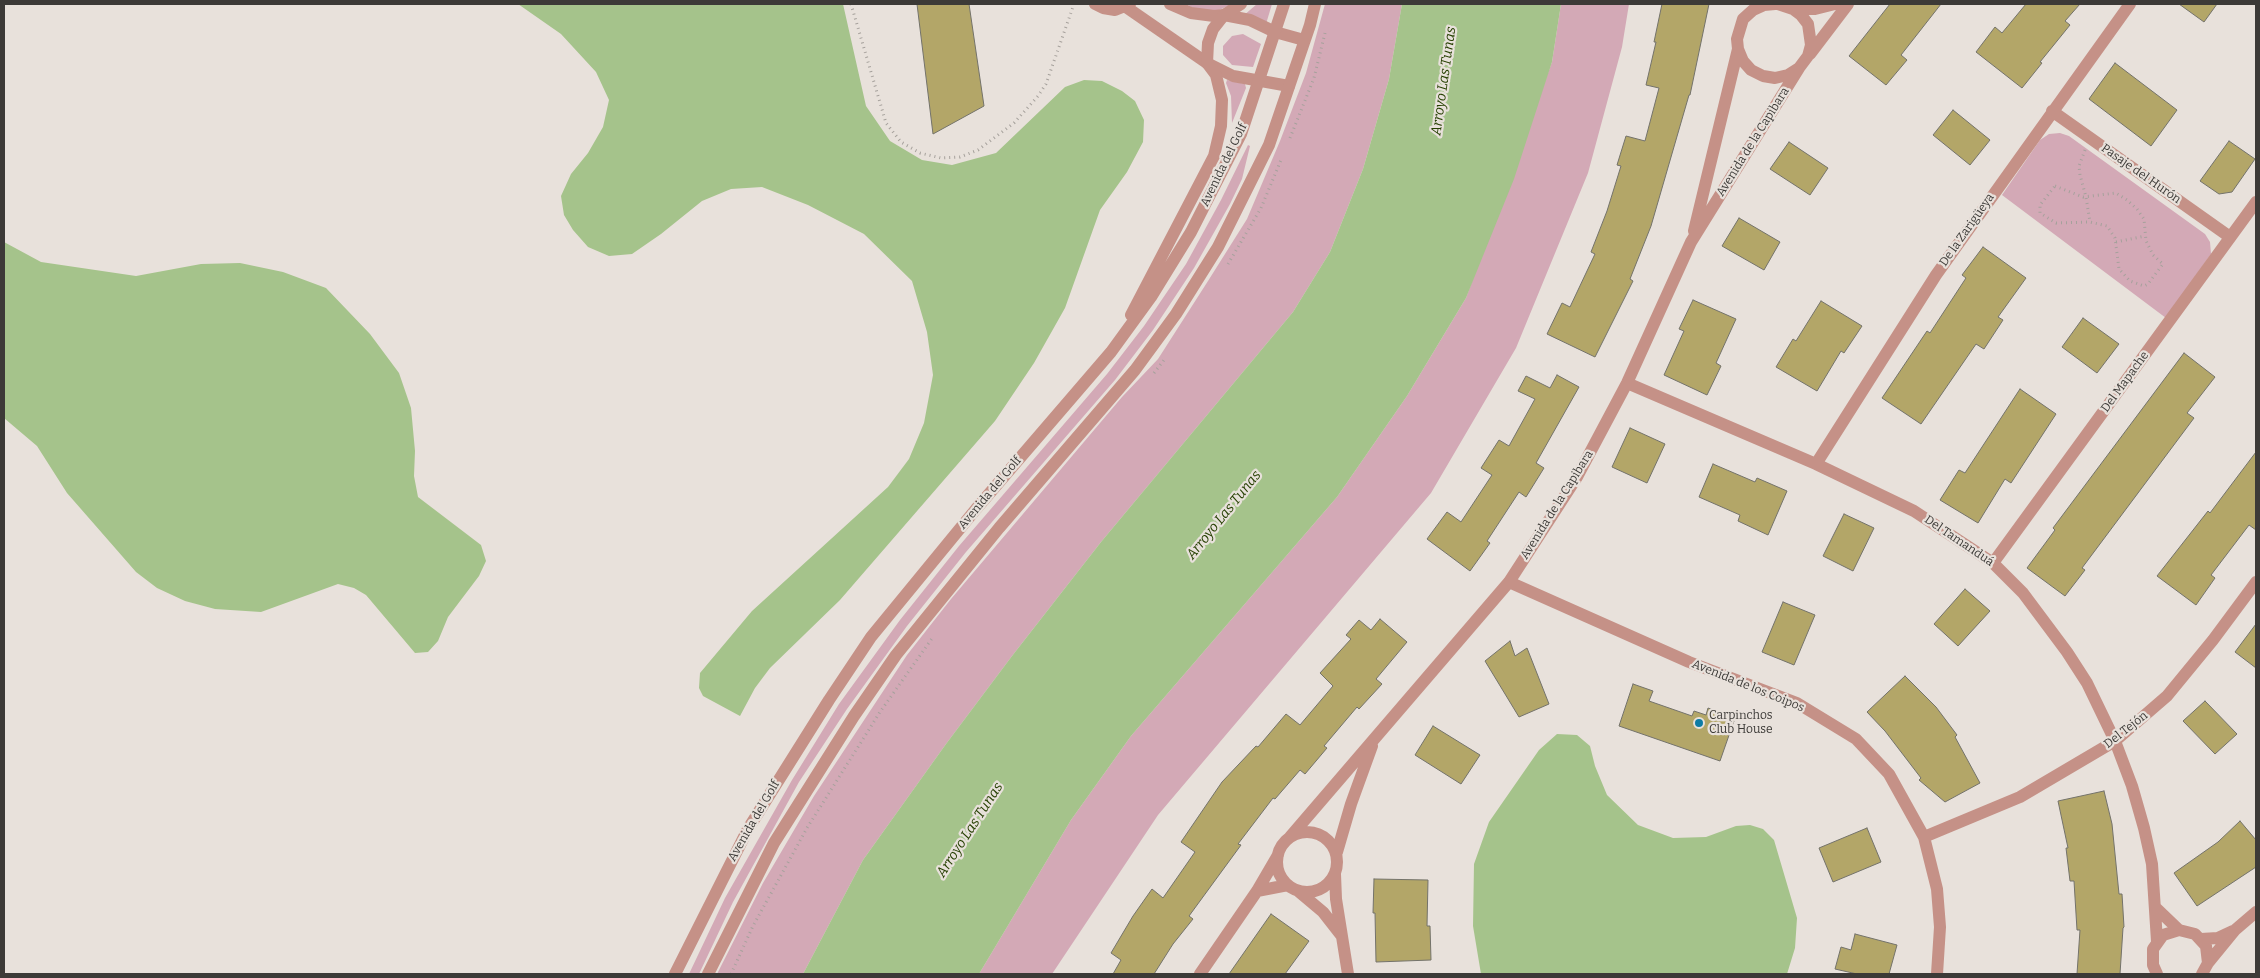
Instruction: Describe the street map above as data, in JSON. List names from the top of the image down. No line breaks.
{"streets":{"street":["Avenida de la Capibara","Avenida del Golf","Pasaje del Hurón","De la Zarigüeya","Del Mapache","Del Tamanduá","Avenida de los Coipos","Del Tejón"]},"crossings":[["Avenida de la Capibara","Del Tamanduá"],["Avenida de la Capibara","Avenida de los Coipos"],["Pasaje del Hurón","De la Zarigüeya"],["Pasaje del Hurón","Del Mapache"],["De la Zarigüeya","Del Tamanduá"],["Del Mapache","Del Tamanduá"],["Del Tamanduá","Del Tejón"],["Avenida de los Coipos","Del Tejón"]],"water":["Arroyo Las Tunas"],"places":["Carpinchos Club House"]}
